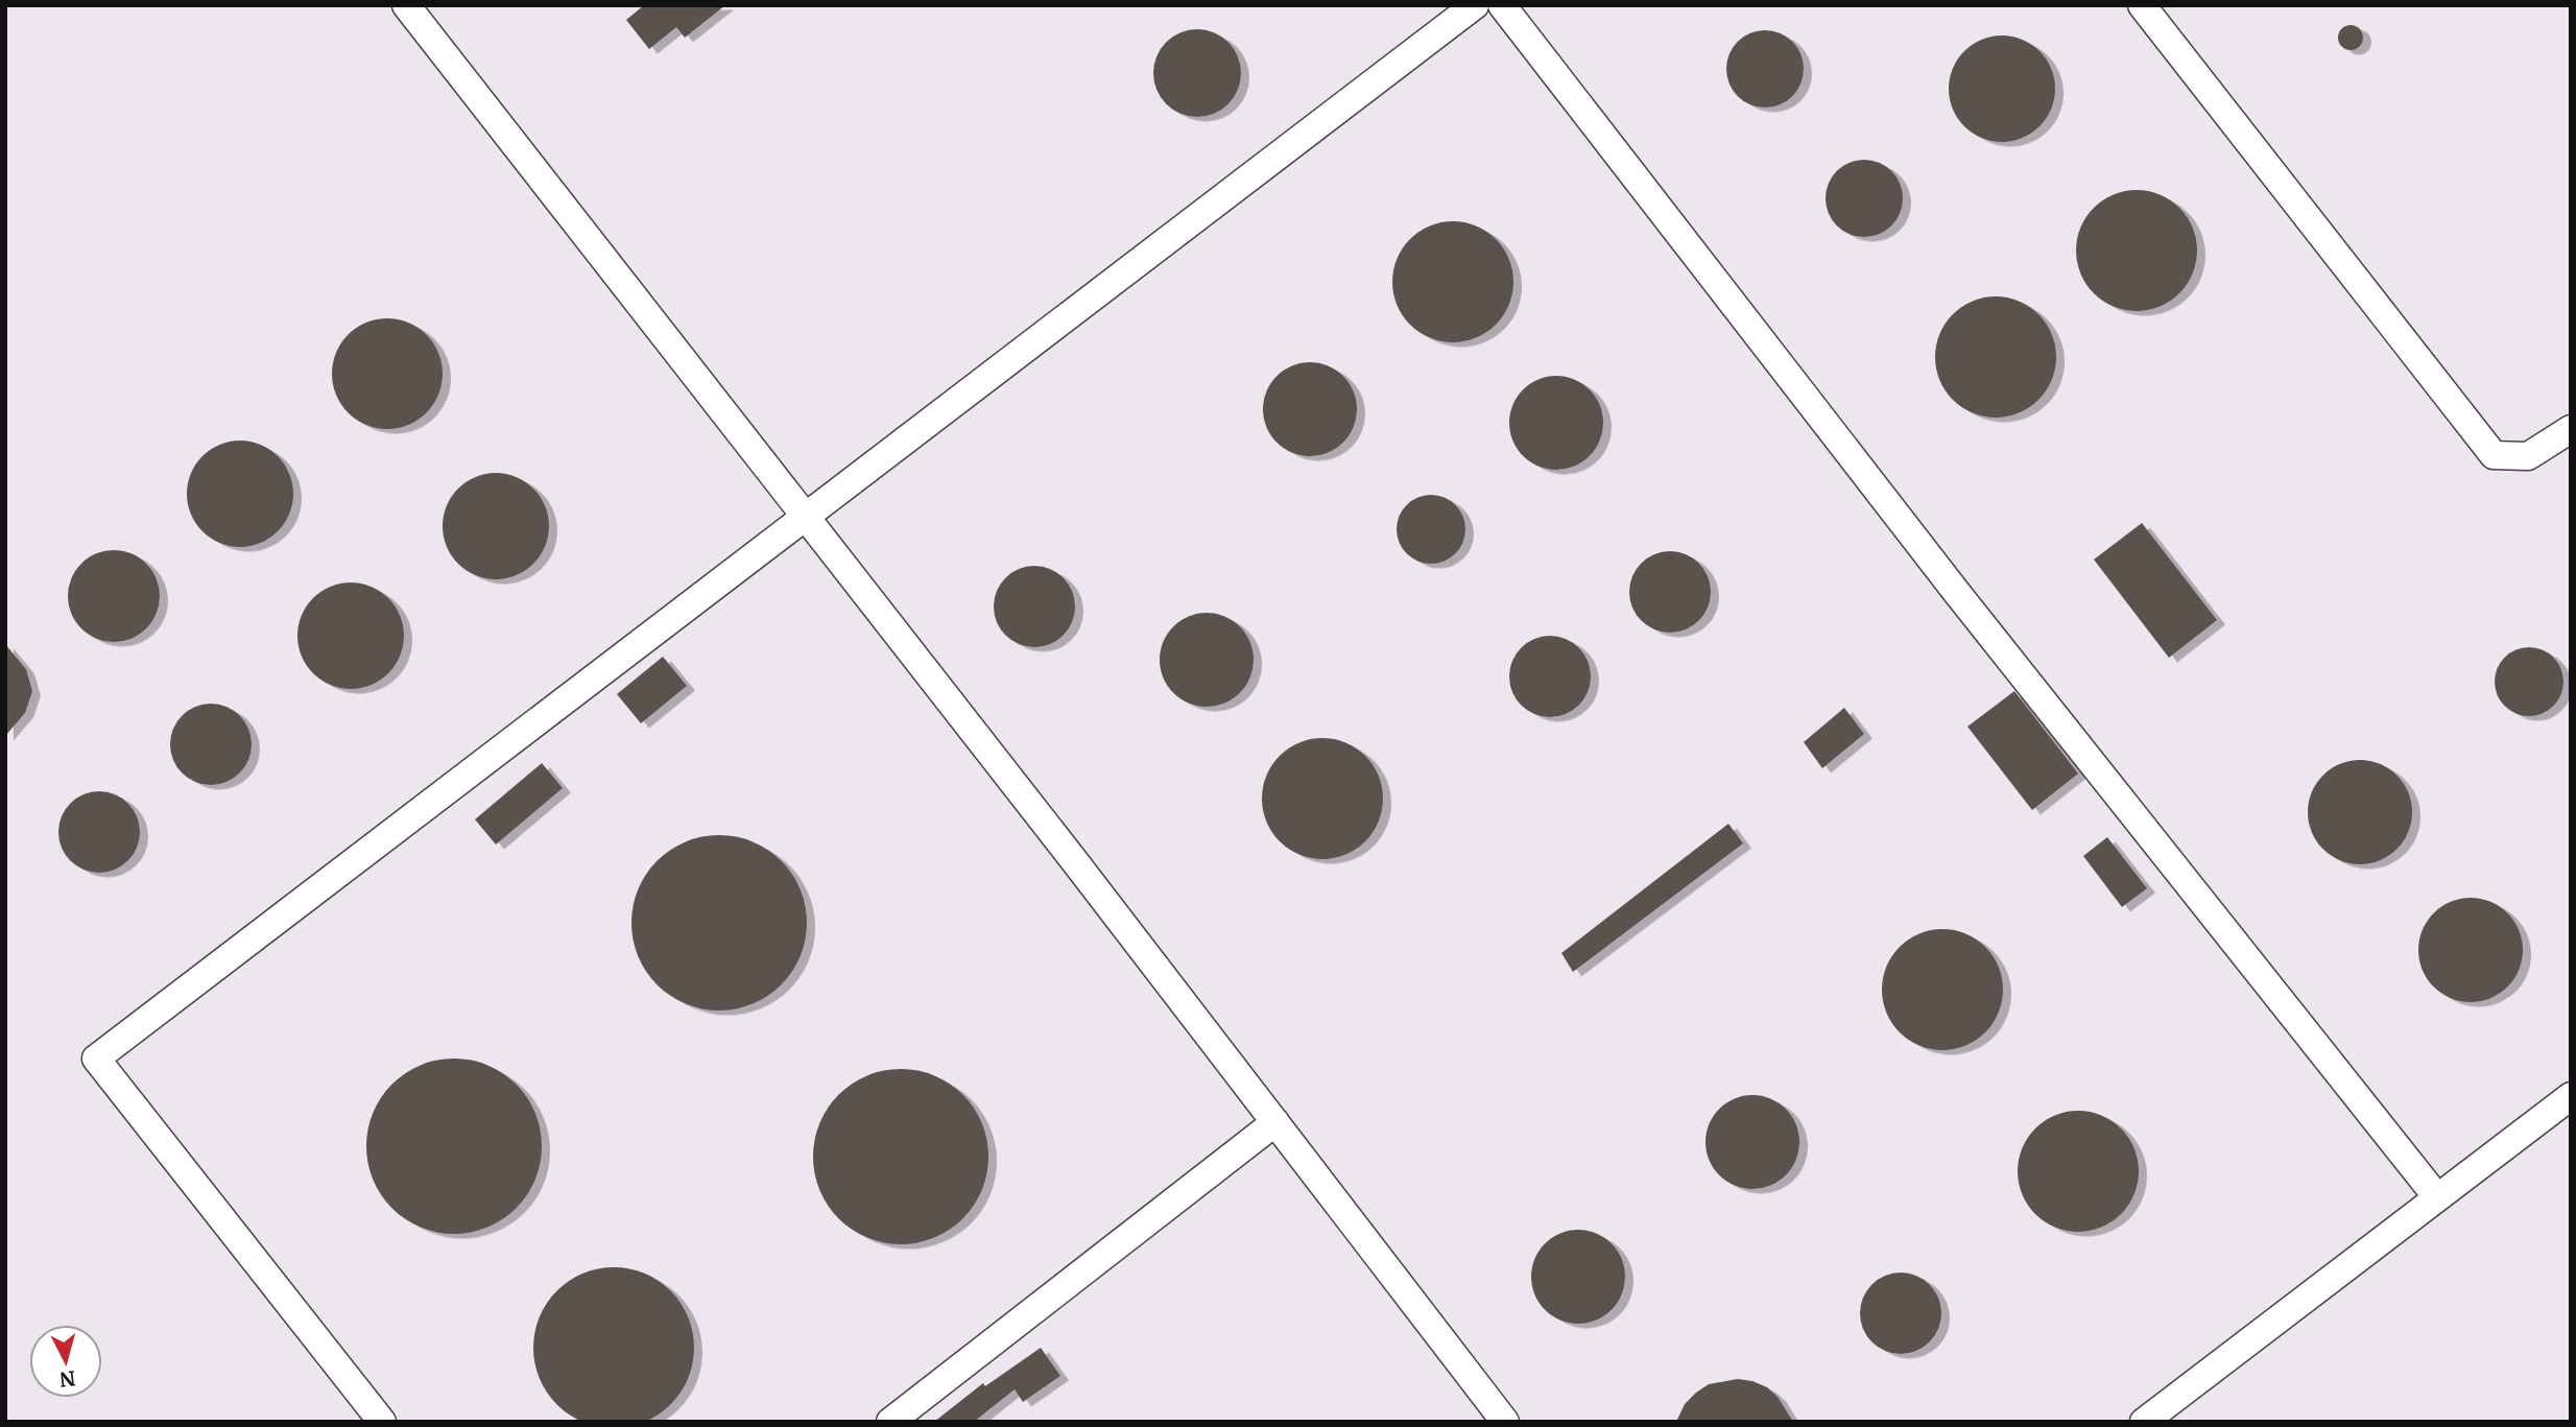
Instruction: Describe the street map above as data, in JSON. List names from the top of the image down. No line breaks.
{"north":"bottom"}
